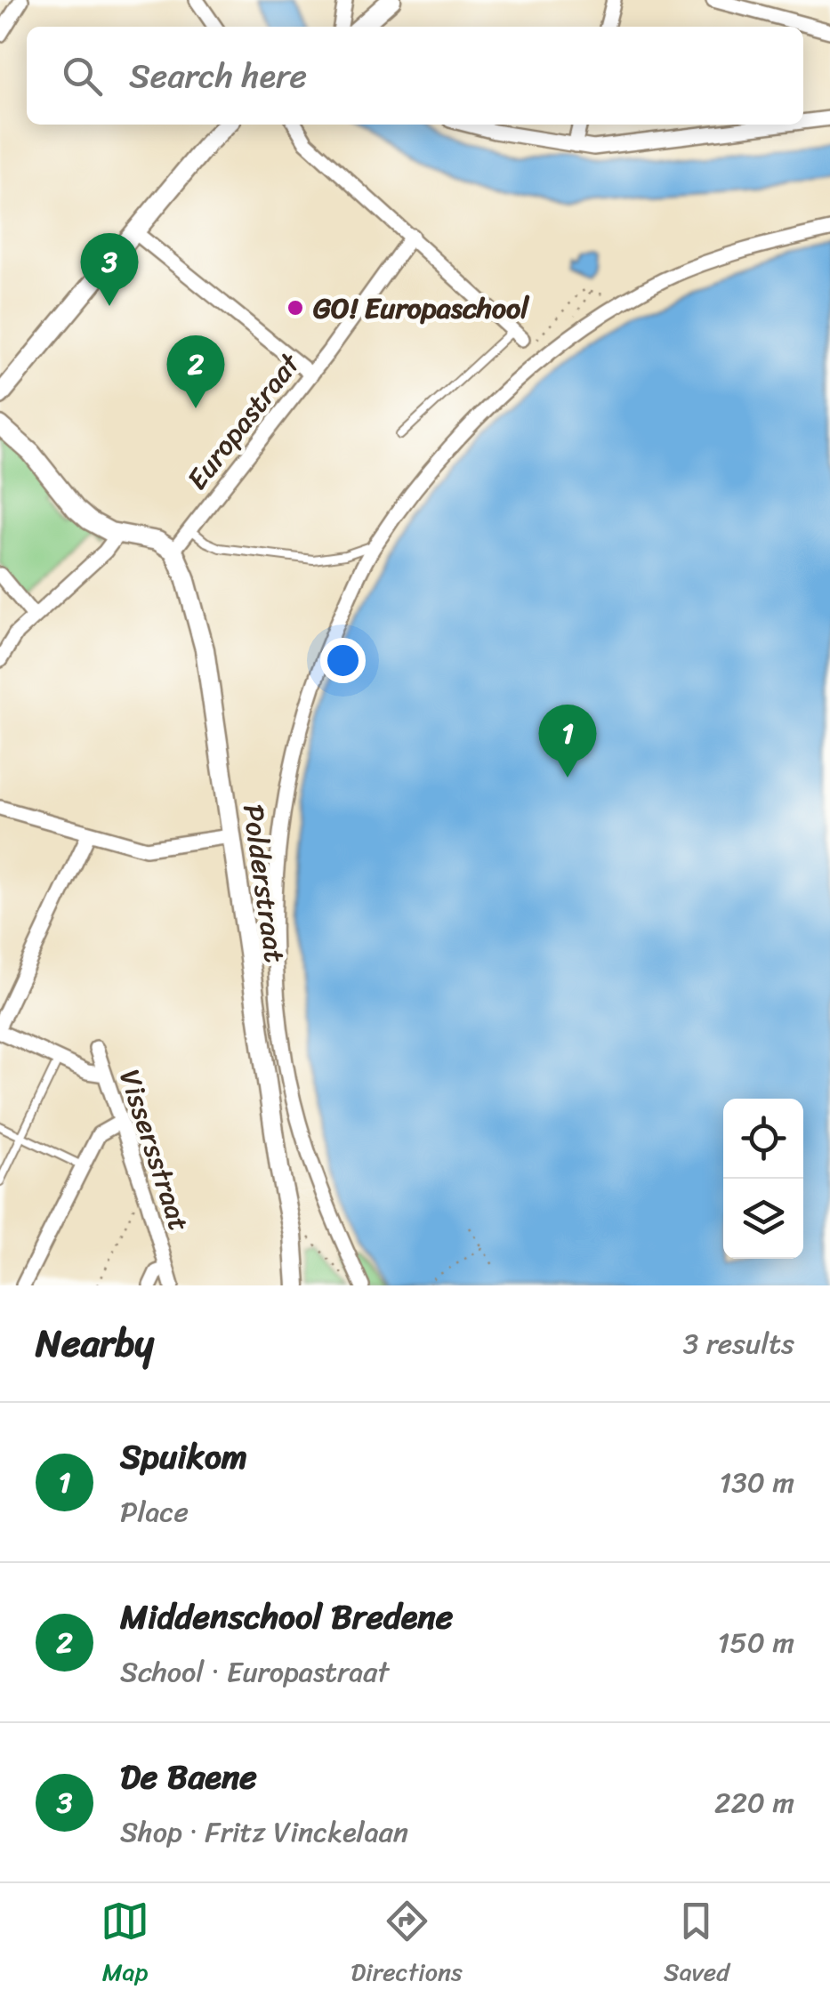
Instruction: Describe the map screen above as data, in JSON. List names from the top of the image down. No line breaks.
{"streets":{"street":["Europastraat","Polderstraat","Vissersstraat"]},"crossings":[["Europastraat","Polderstraat"]],"places":["GO! Europaschool"],"page":{"search":"Search here","pins":["3","2","1"],"heading":["Nearby","3 results"],"list":[{"mark":"1","name":"Spuikom","note":"Place","value":"130 m"},{"mark":"2","name":"Middenschool Bredene","note":"School · Europastraat","value":"150 m"},{"mark":"3","name":"De Baene","note":"Shop · Fritz Vinckelaan","value":"220 m"}],"nav":["Map","Directions","Saved"]}}
